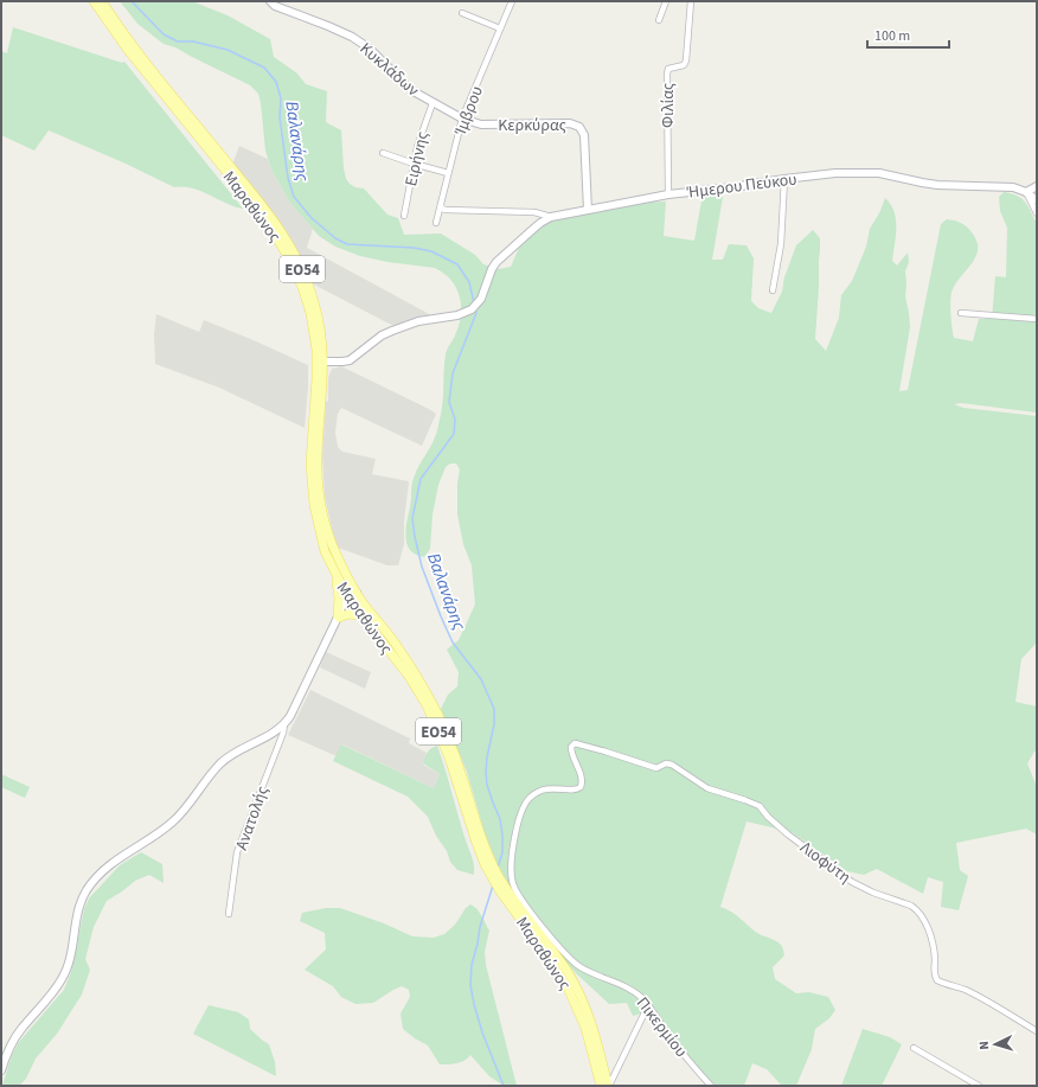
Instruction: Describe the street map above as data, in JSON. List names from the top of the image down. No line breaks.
{"streets":{"main road":["Μαραθώνος","ΕΟ54"],"street":["Κυκλάδων","Φιλίας","Ίμβρου","Κερκύρας","Ειρήνης","Ήμερου Πεύκου","Ανατολής","Λιοφύτη","Πικερμίου"]},"crossings":[["Κυκλάδων","Κερκύρας"],["Κυκλάδων","Ειρήνης"],["Φιλίας","Ήμερου Πεύκου"],["Ίμβρου","Κερκύρας"],["Κερκύρας","Ειρήνης"],["Κερκύρας","Ήμερου Πεύκου"],["Ήμερου Πεύκου","Μαραθώνος"],["Λιοφύτη","Πικερμίου"]],"water":["Βαλανάρης"],"scale_bar":"100 m","north":"left"}
